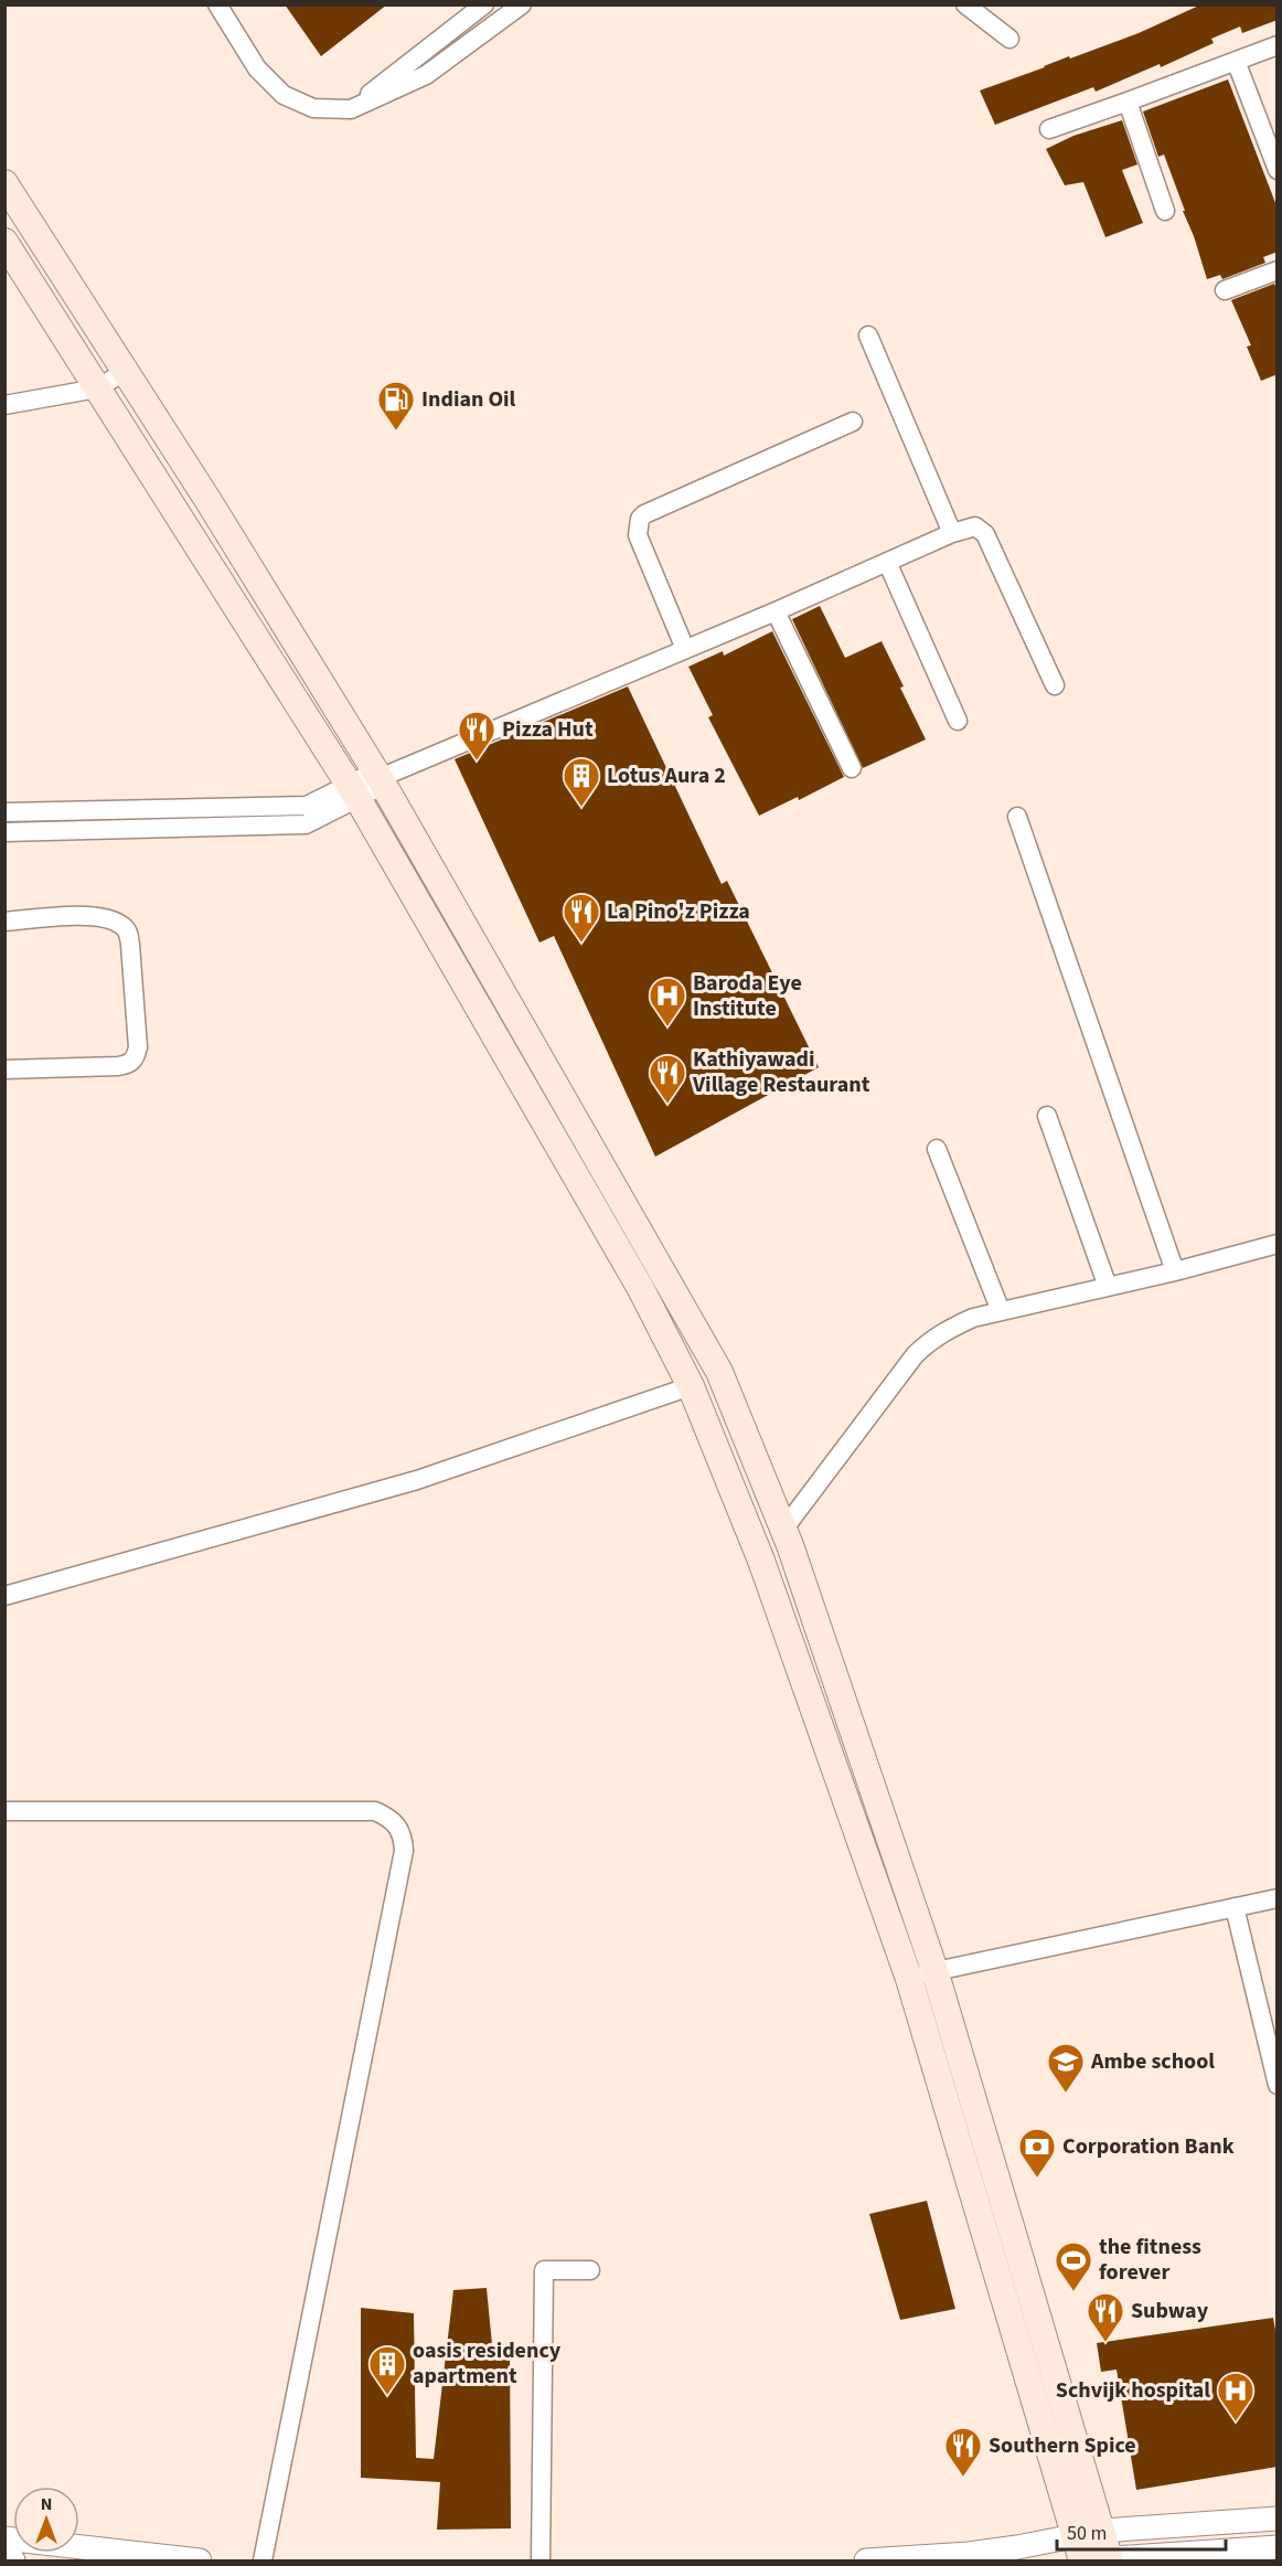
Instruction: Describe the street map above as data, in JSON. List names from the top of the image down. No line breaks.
{"places":{"fuel station":["Indian Oil"],"restaurant":["Pizza Hut","La Pino'z Pizza","Kathiyawadi Village Restaurant","Subway","Southern Spice"],"building":["Lotus Aura 2","oasis residency apartment"],"hospital":["Baroda Eye Institute","Schvijk hospital"],"school or university":["Ambe school"],"bank":["Corporation Bank"],"sports":["the fitness forever"]},"scale_bar":"50 m","north":"top"}
